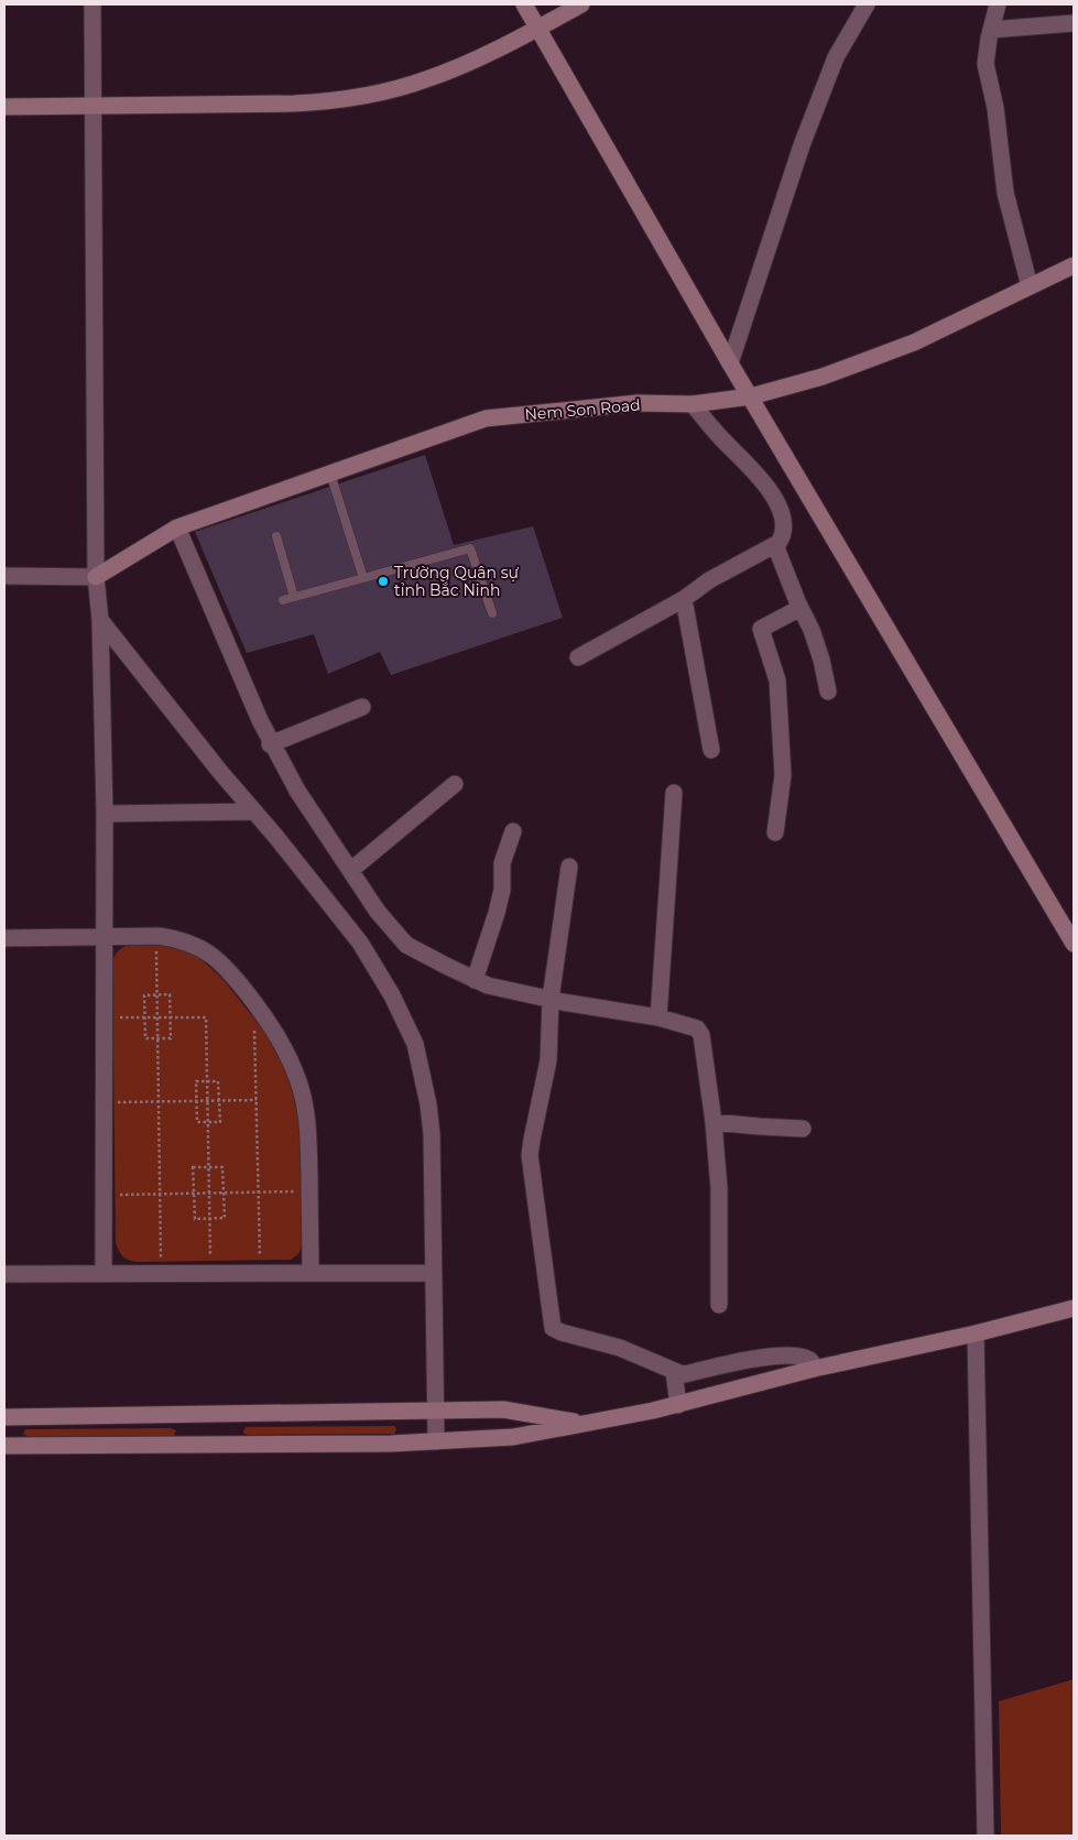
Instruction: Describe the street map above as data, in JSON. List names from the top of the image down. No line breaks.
{"streets":{"street":["Nem Son Road"]},"places":["Trường Quân sự tỉnh Bắc Ninh"]}
